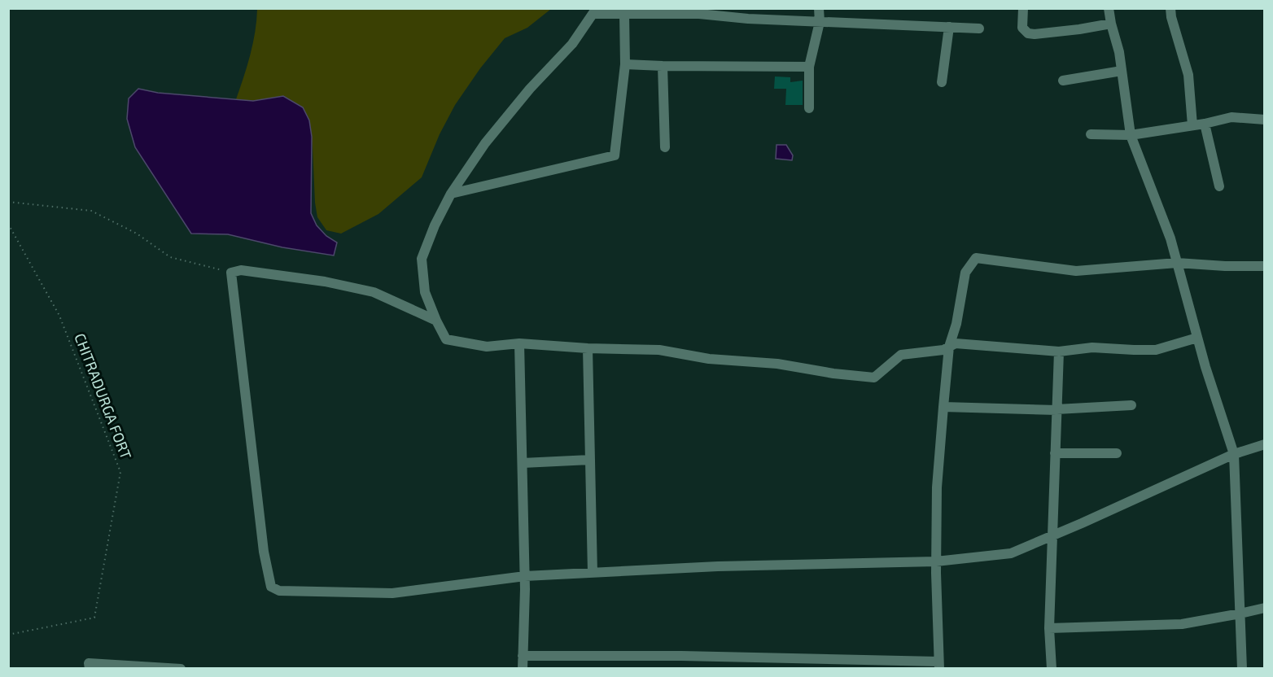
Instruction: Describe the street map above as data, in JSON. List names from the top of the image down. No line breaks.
{"streets":{"path":["CHITRADURGA FORT"]}}
